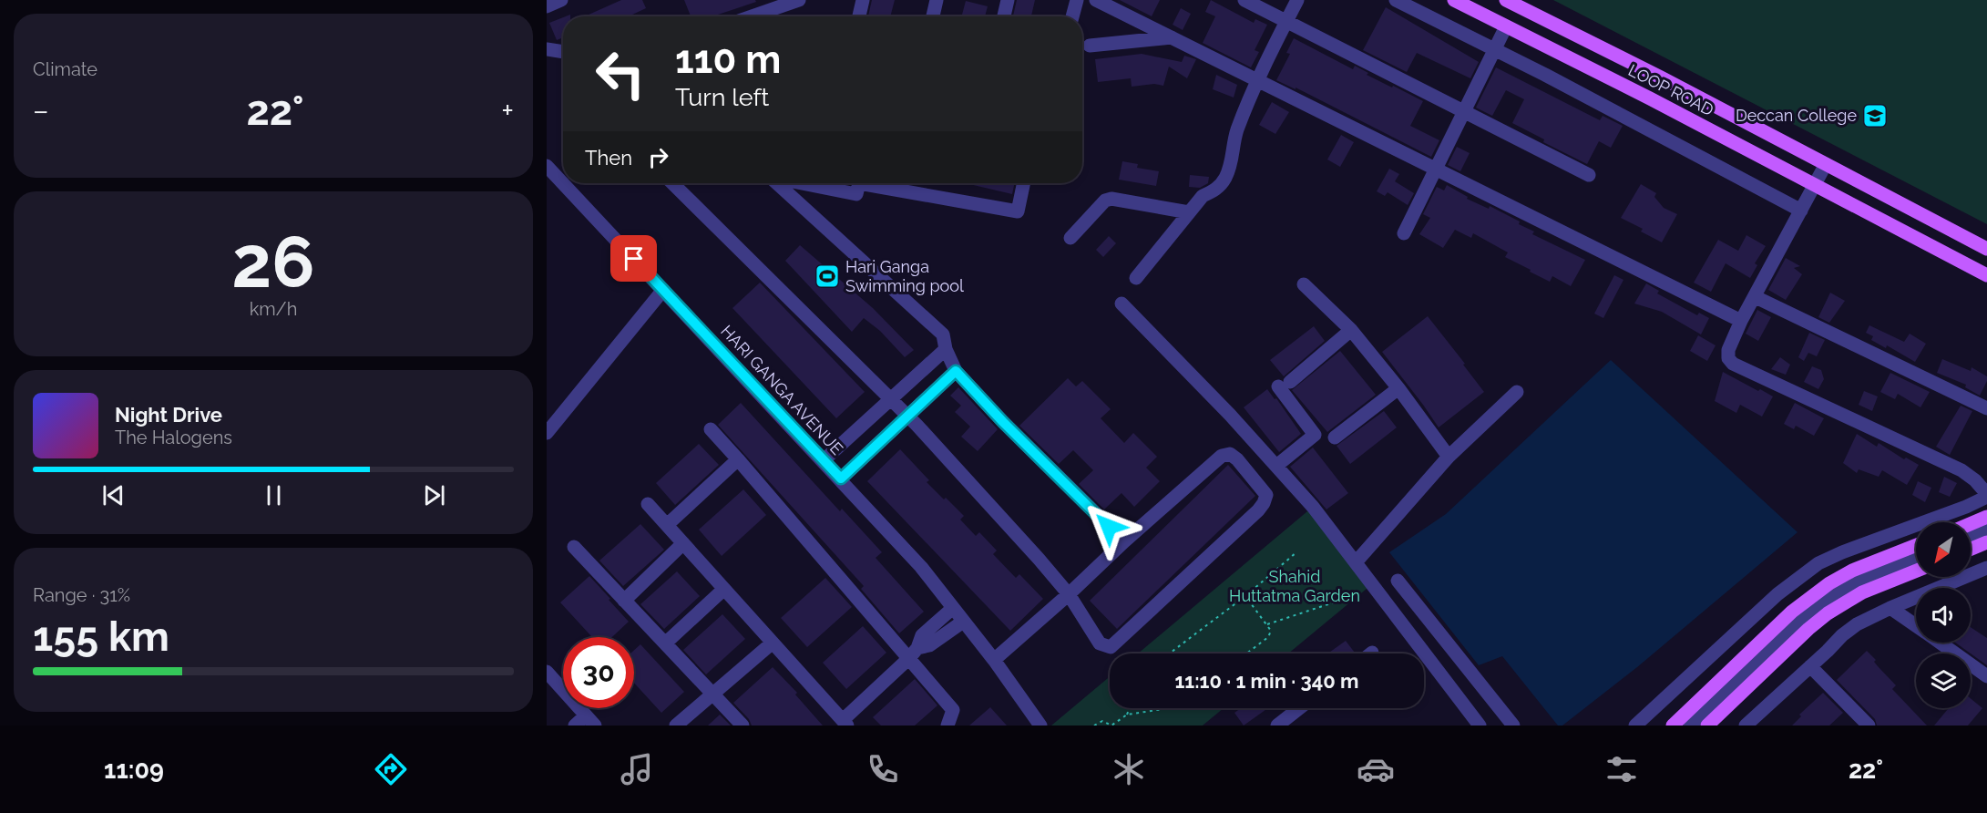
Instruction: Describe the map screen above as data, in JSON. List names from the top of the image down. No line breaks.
{"streets":{"main road":["LOOP ROAD"],"street":["HARI GANGA AVENUE"]},"parks":["Shahid Huttatma Garden"],"places":{"school or university":["Deccan College"],"sports":["Hari Ganga Swimming pool"]},"north":"bottom left","page":{"tile":["Climate",["26","km/h"],["Range · 31%","155 km"]],"turn":["110 m","Turn left"],"heat":["−","22°","+"],"then":"Then","song":["Night Drive","The Halogens"],"limit":"30","trip":"11:10 · 1 min · 340 m","tabs":["11:09","22°"]}}
